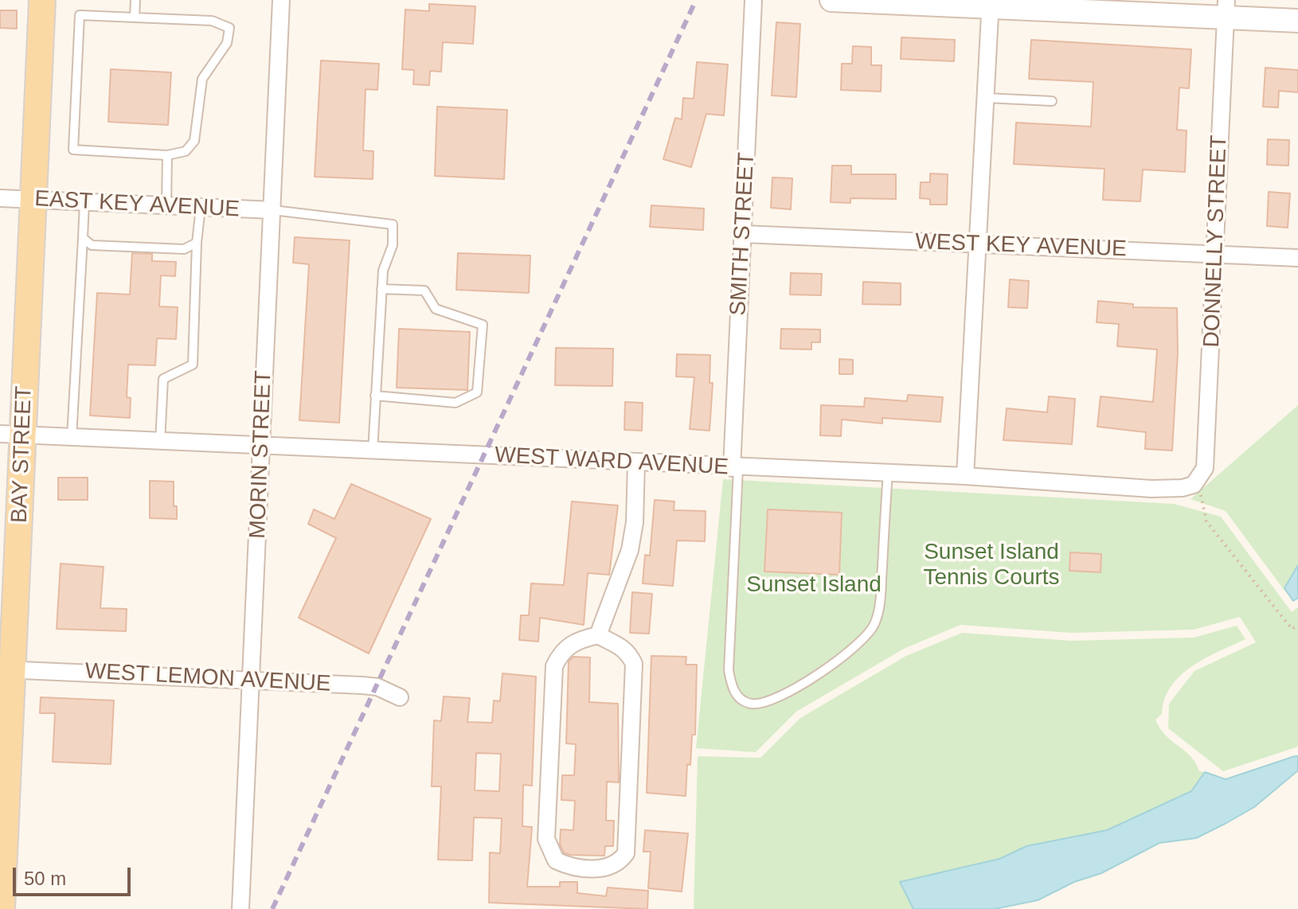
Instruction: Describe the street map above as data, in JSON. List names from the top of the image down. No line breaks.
{"streets":{"main road":["BAY STREET"],"street":["EAST KEY AVENUE","SMITH STREET","DONNELLY STREET","WEST KEY AVENUE","MORIN STREET","WEST WARD AVENUE","WEST LEMON AVENUE"]},"crossings":[["EAST KEY AVENUE","BAY STREET"],["EAST KEY AVENUE","MORIN STREET"],["SMITH STREET","WEST KEY AVENUE"],["SMITH STREET","WEST WARD AVENUE"],["DONNELLY STREET","WEST KEY AVENUE"],["DONNELLY STREET","WEST WARD AVENUE"],["BAY STREET","WEST WARD AVENUE"],["BAY STREET","WEST LEMON AVENUE"],["MORIN STREET","WEST WARD AVENUE"],["MORIN STREET","WEST LEMON AVENUE"]],"parks":["Sunset Island Tennis Courts","Sunset Island"],"scale_bar":"50 m"}
